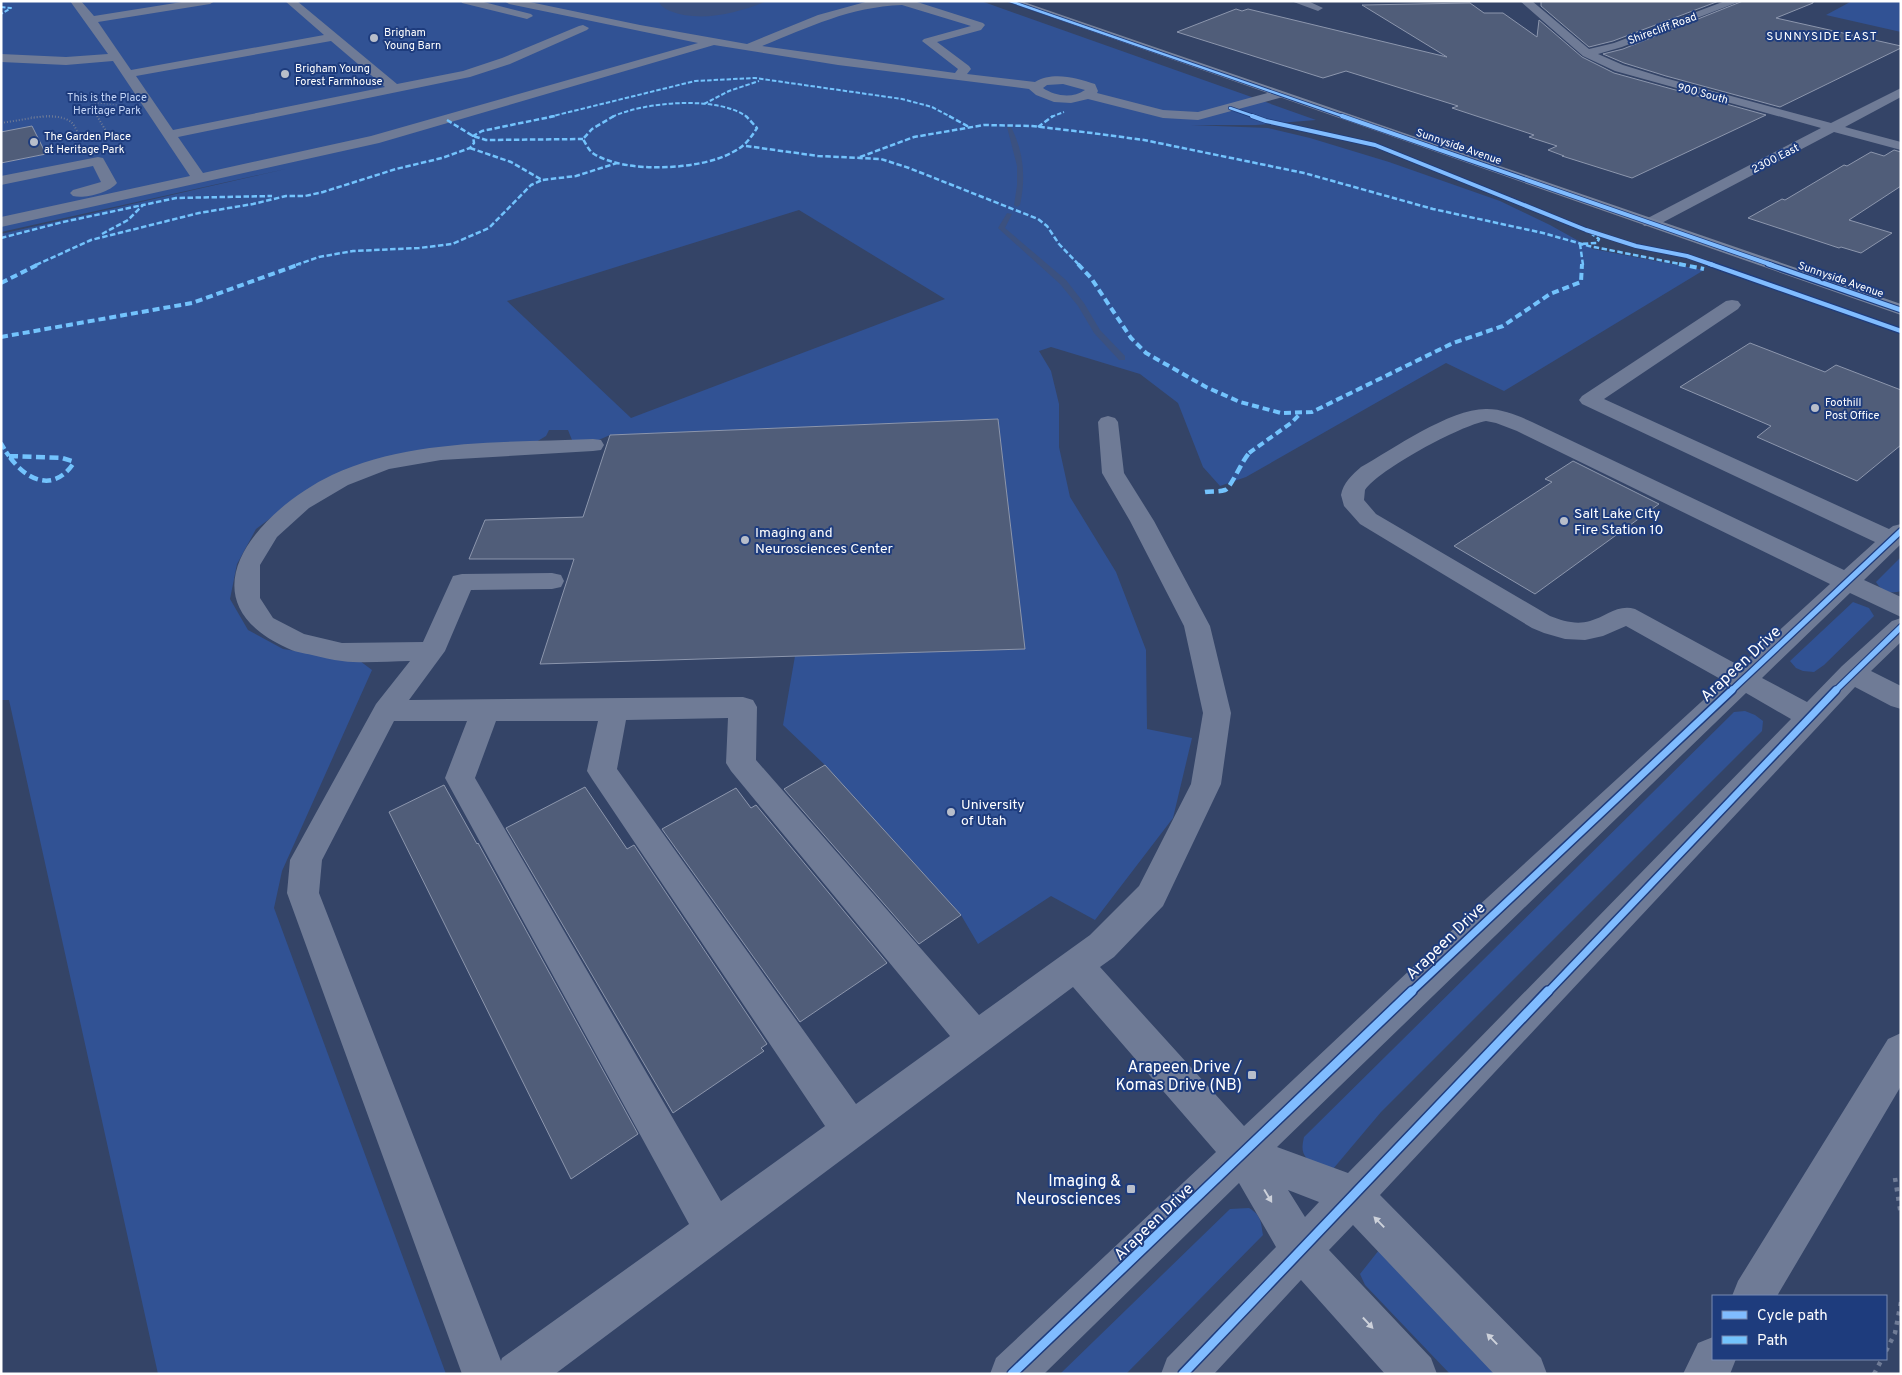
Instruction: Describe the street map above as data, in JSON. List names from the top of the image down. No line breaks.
{"streets":{"main road":["Sunnyside Avenue"],"street":["Shirecliff Road","900 South","2300 East","Arapeen Drive"]},"crossings":[["Shirecliff Road","900 South"],["900 South","2300 East"],["Sunnyside Avenue","2300 East"]],"districts":["SUNNYSIDE EAST"],"parks":["This is the Place Heritage Park"],"places":{"other":["Brigham Young Barn","Brigham Young Forest Farmhouse","The Garden Place at Heritage Park","Foothill Post Office","Salt Lake City Fire Station 10","Imaging and Neurosciences Center","University of Utah"],"transit":["Arapeen Drive / Komas Drive (NB)","Imaging & Neurosciences"]},"legend":["Cycle path","Path"]}
